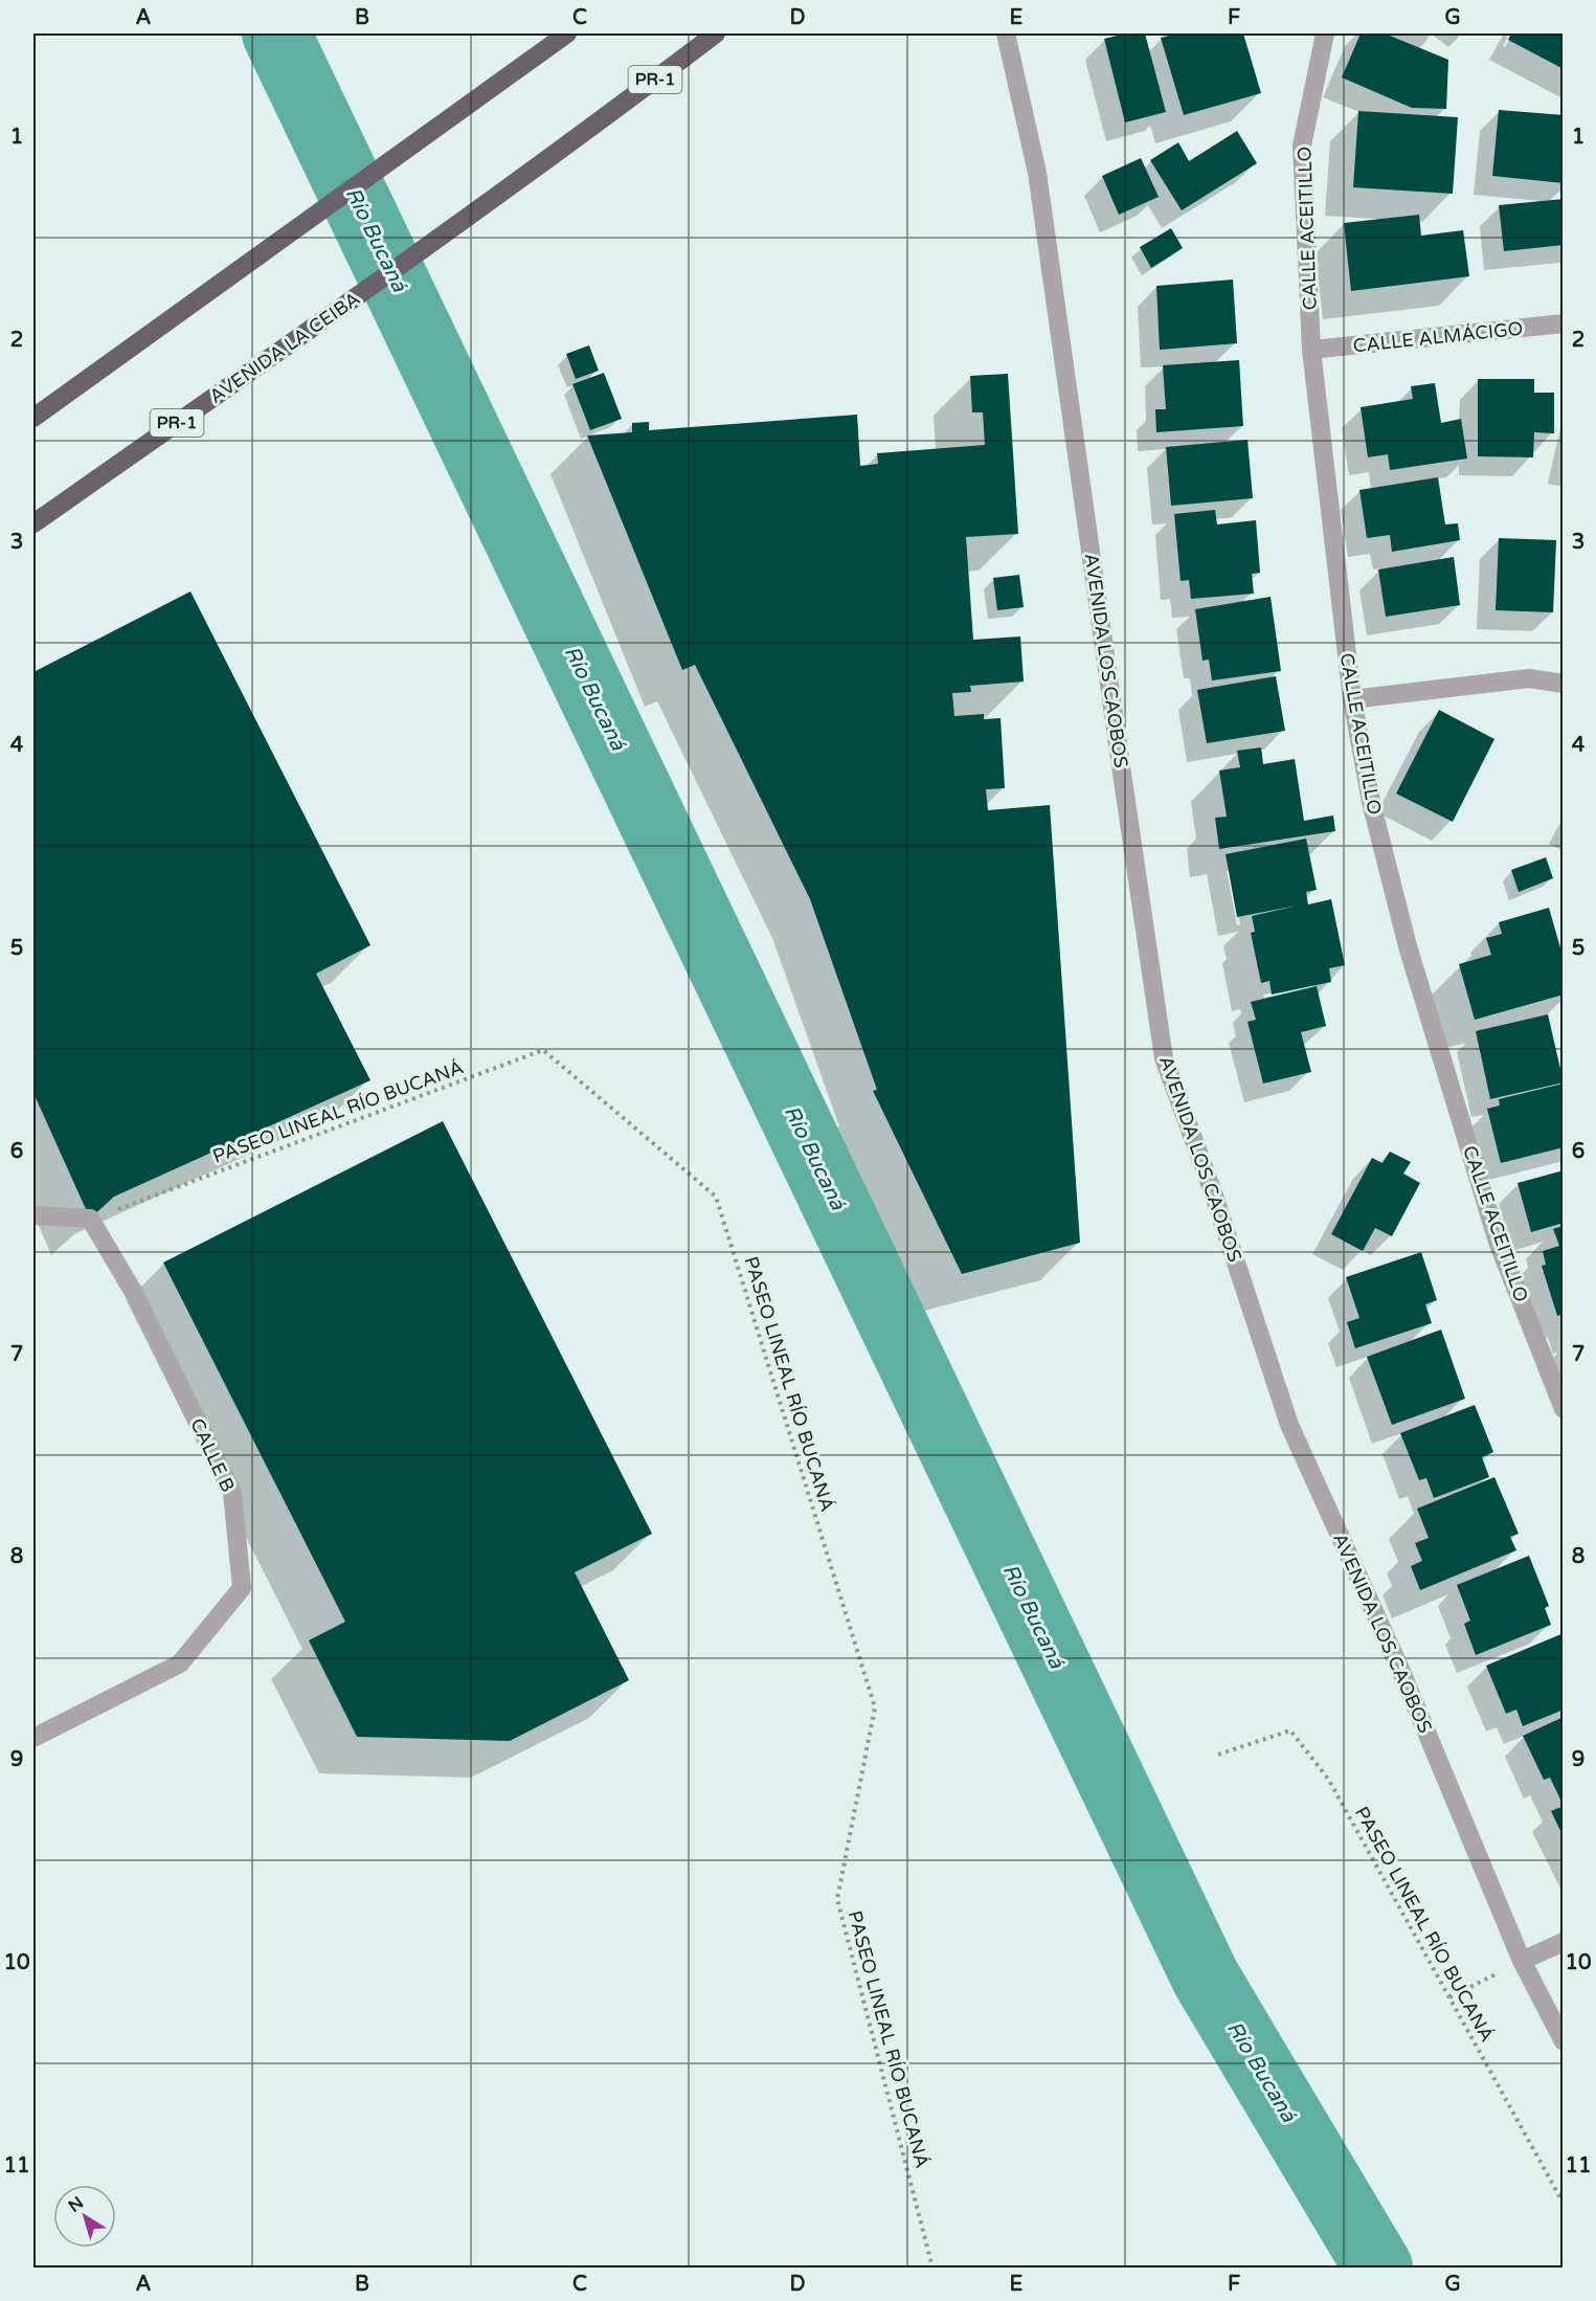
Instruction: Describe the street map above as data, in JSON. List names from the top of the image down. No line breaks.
{"streets":{"highway":["PR-1","AVENIDA LA CEIBA"],"street":["CALLE ACEITILLO","CALLE ALMÁCIGO","AVENIDA LOS CAOBOS","CALLE B"],"path":["PASEO LINEAL RÍO BUCANÁ"]},"crossings":[["CALLE ACEITILLO","CALLE ALMÁCIGO"],["PASEO LINEAL RÍO BUCANÁ","CALLE B"]],"water":["Río Bucaná"],"north":"top left","grid":{"columns":["A","B","C","D","E","F","G"],"rows":["1","2","3","4","5","6","7","8","9","10","11"]}}
